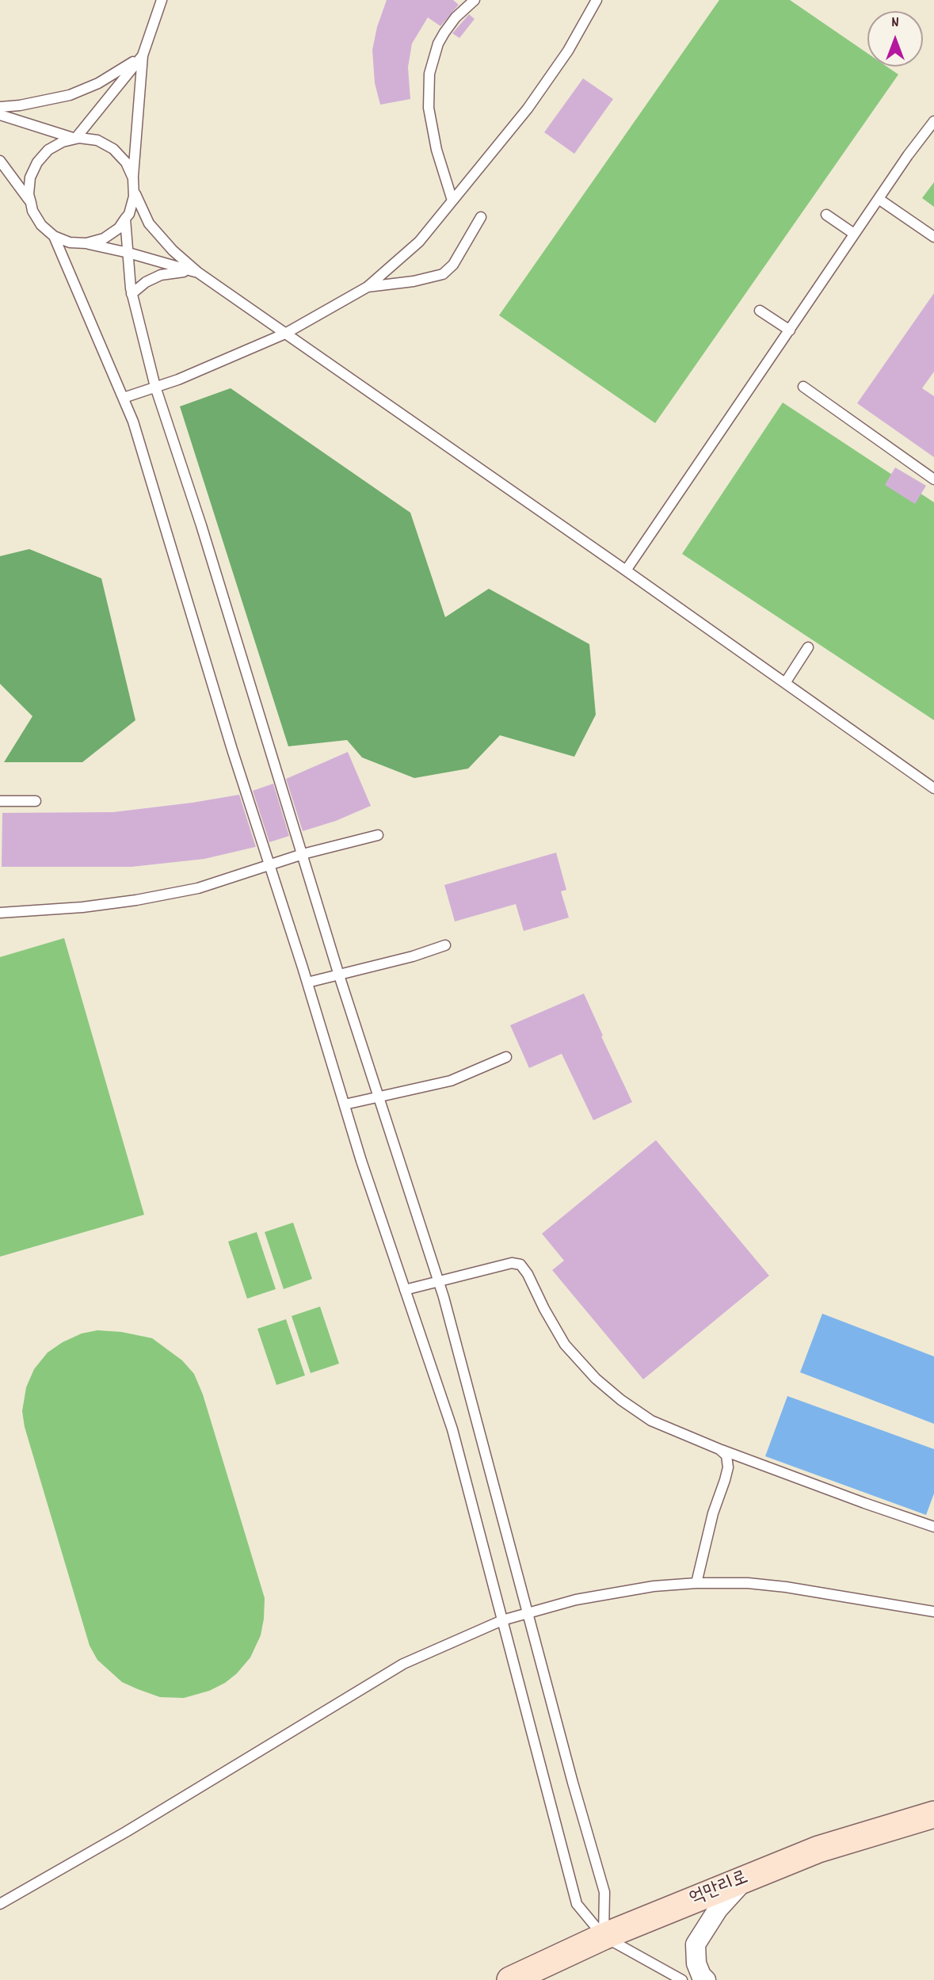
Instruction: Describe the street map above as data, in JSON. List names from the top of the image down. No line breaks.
{"streets":{"street":["억만리로"]},"north":"top"}
